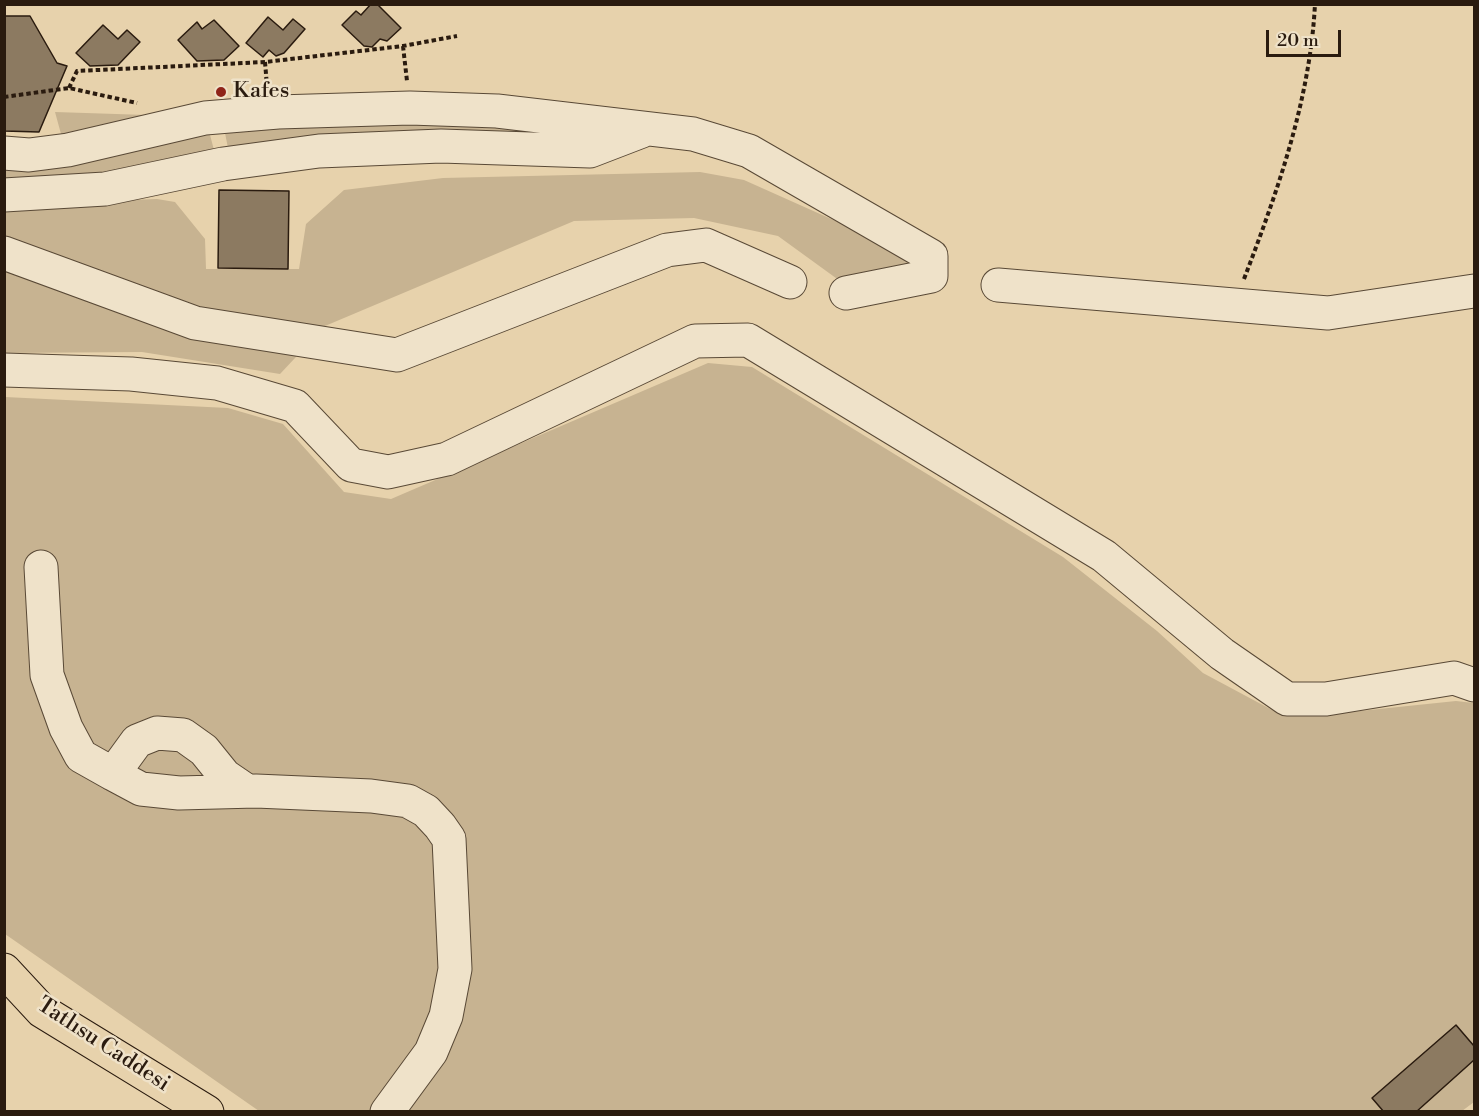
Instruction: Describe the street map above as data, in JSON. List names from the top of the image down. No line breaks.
{"streets":{"main road":["Tatlısu Caddesi"]},"places":["Kafes"],"scale_bar":"20 m"}
